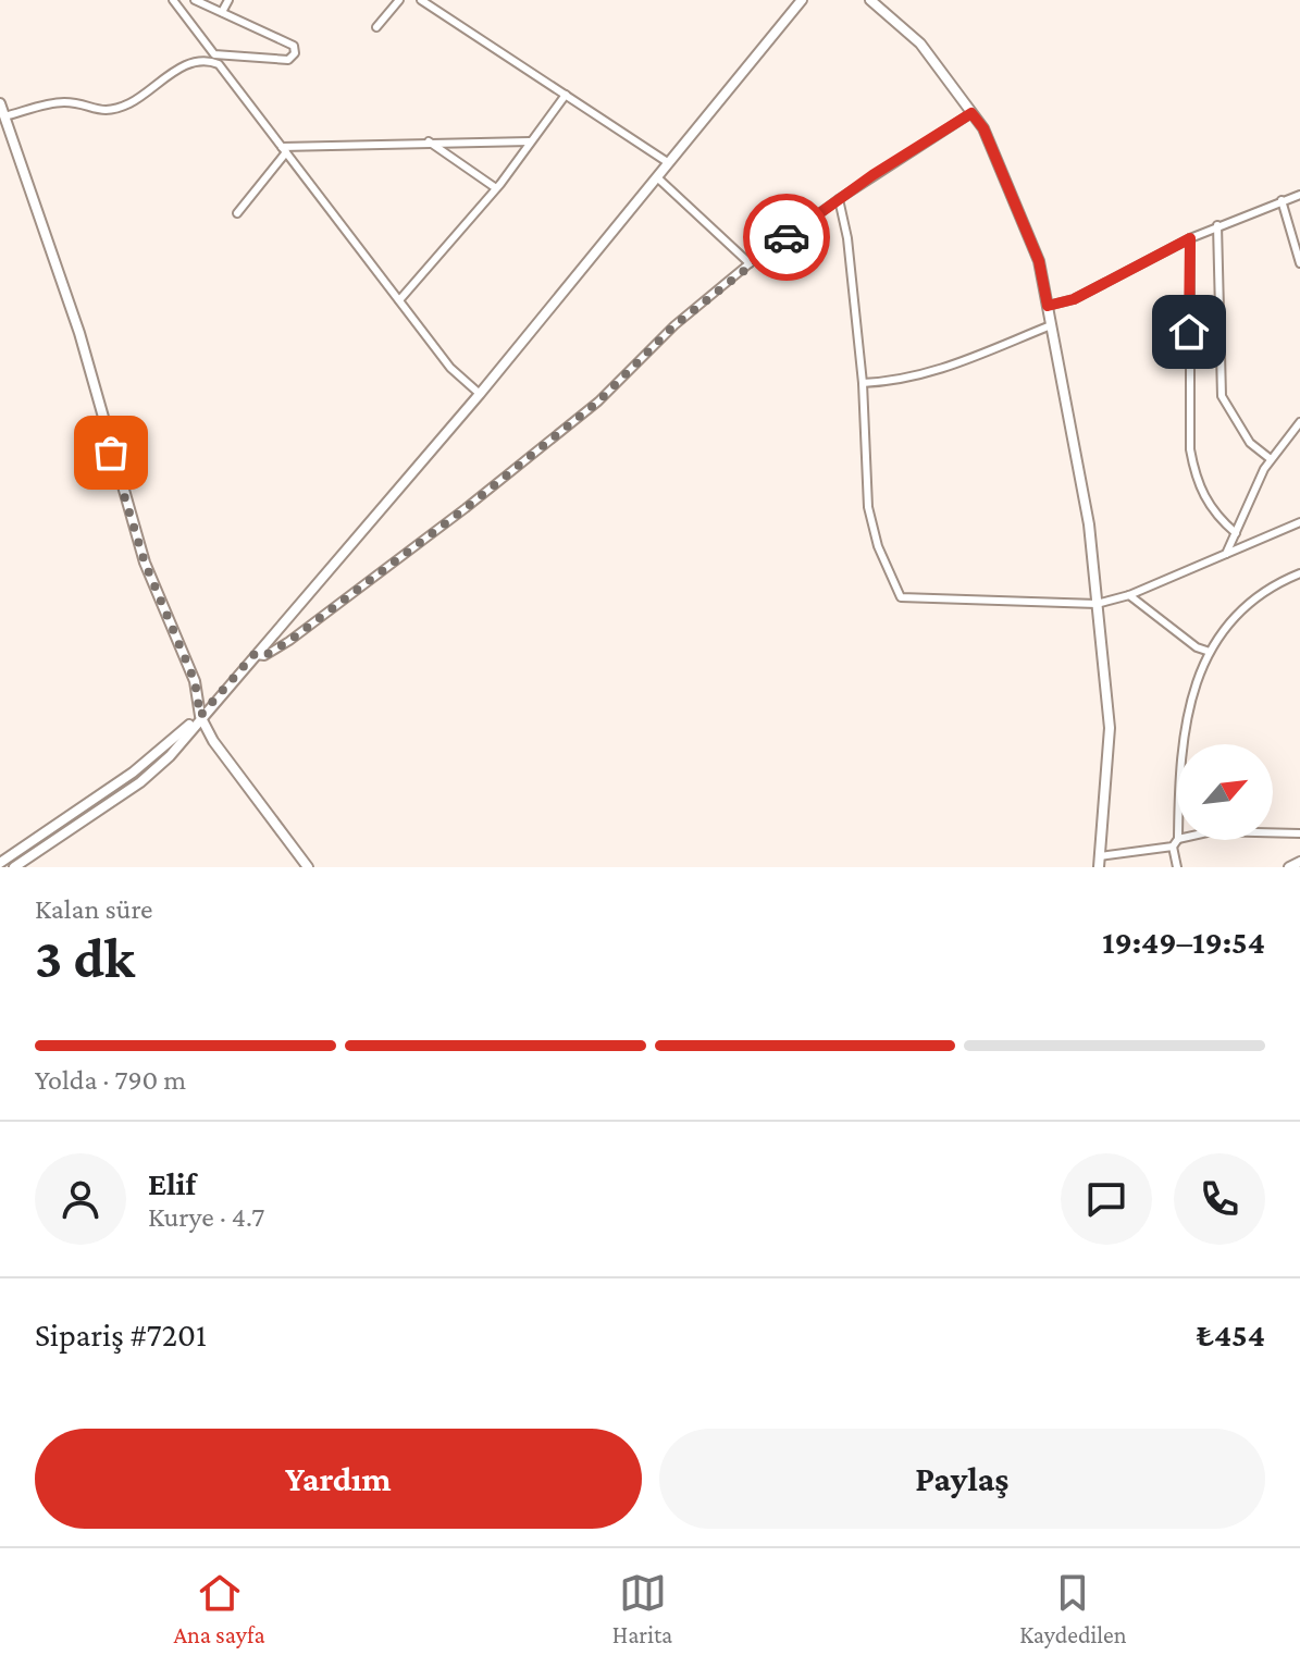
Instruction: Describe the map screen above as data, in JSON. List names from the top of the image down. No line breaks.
{"north":"top right","page":{"heading":["3 dk","Kalan süre","19:49–19:54"],"panel":["Elif","Kurye · 4.7","Sipariş #7201","₺454"],"bar":"Yolda · 790 m","buttons":["Yardım","Paylaş"],"tabs":["Ana sayfa","Harita","Kaydedilen"]}}
